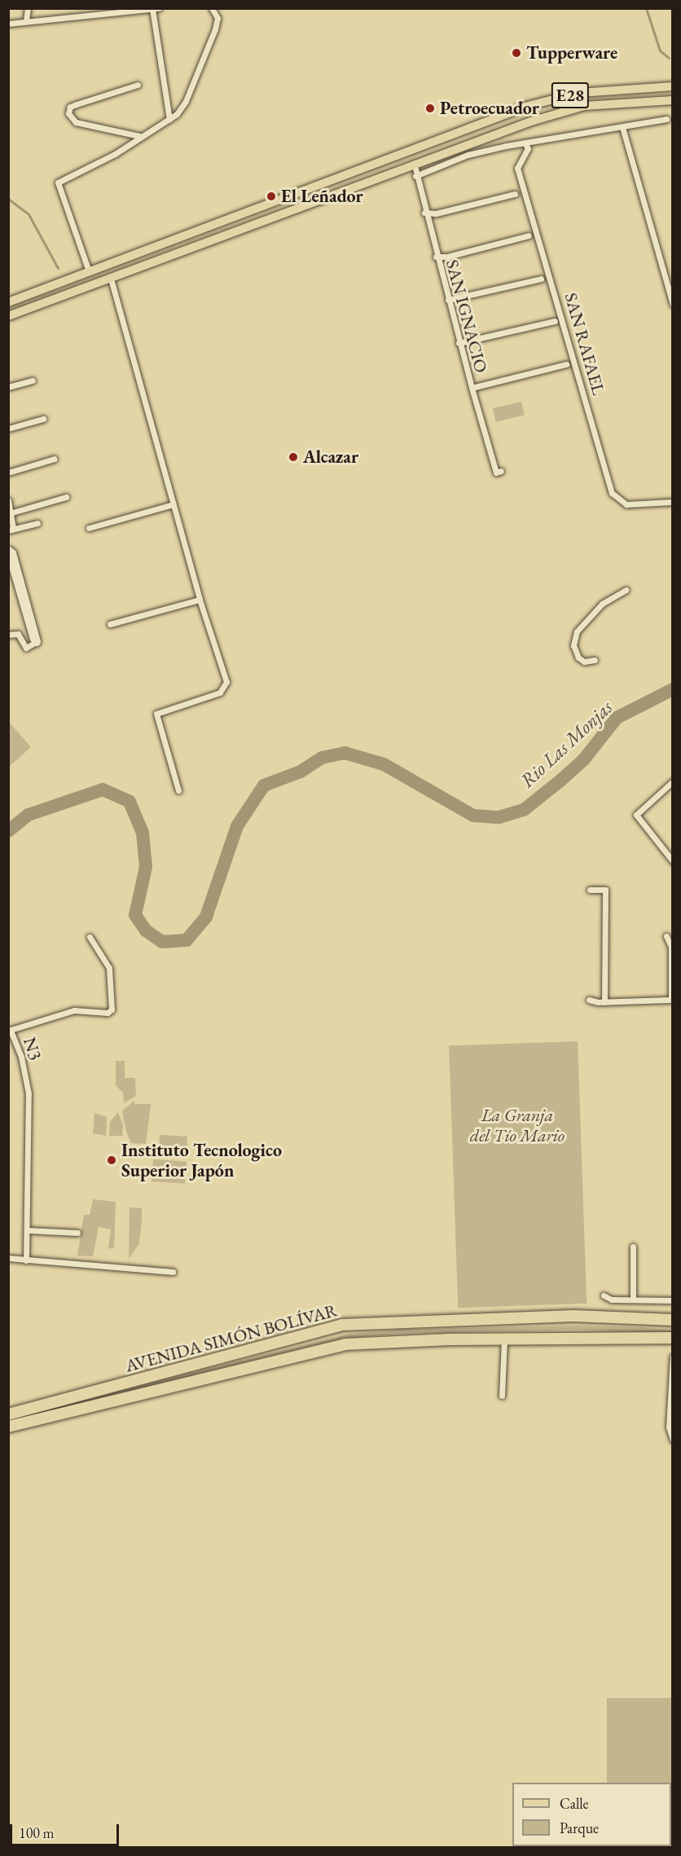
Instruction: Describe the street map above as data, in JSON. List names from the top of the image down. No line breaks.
{"streets":{"highway":["AVENIDA SIMÓN BOLÍVAR"],"main road":["E28"],"street":["SAN IGNACIO","SAN RAFAEL","N3"]},"crossings":[["E28","SAN IGNACIO"]],"water":["Rio Las Monjas"],"parks":["La Granja del Tío Mario"],"places":["Tupperware","Petroecuador","El Leñador","Alcazar","Instituto Tecnologico Superior Japón"],"legend":["Calle","Parque"],"scale_bar":"100 m"}
